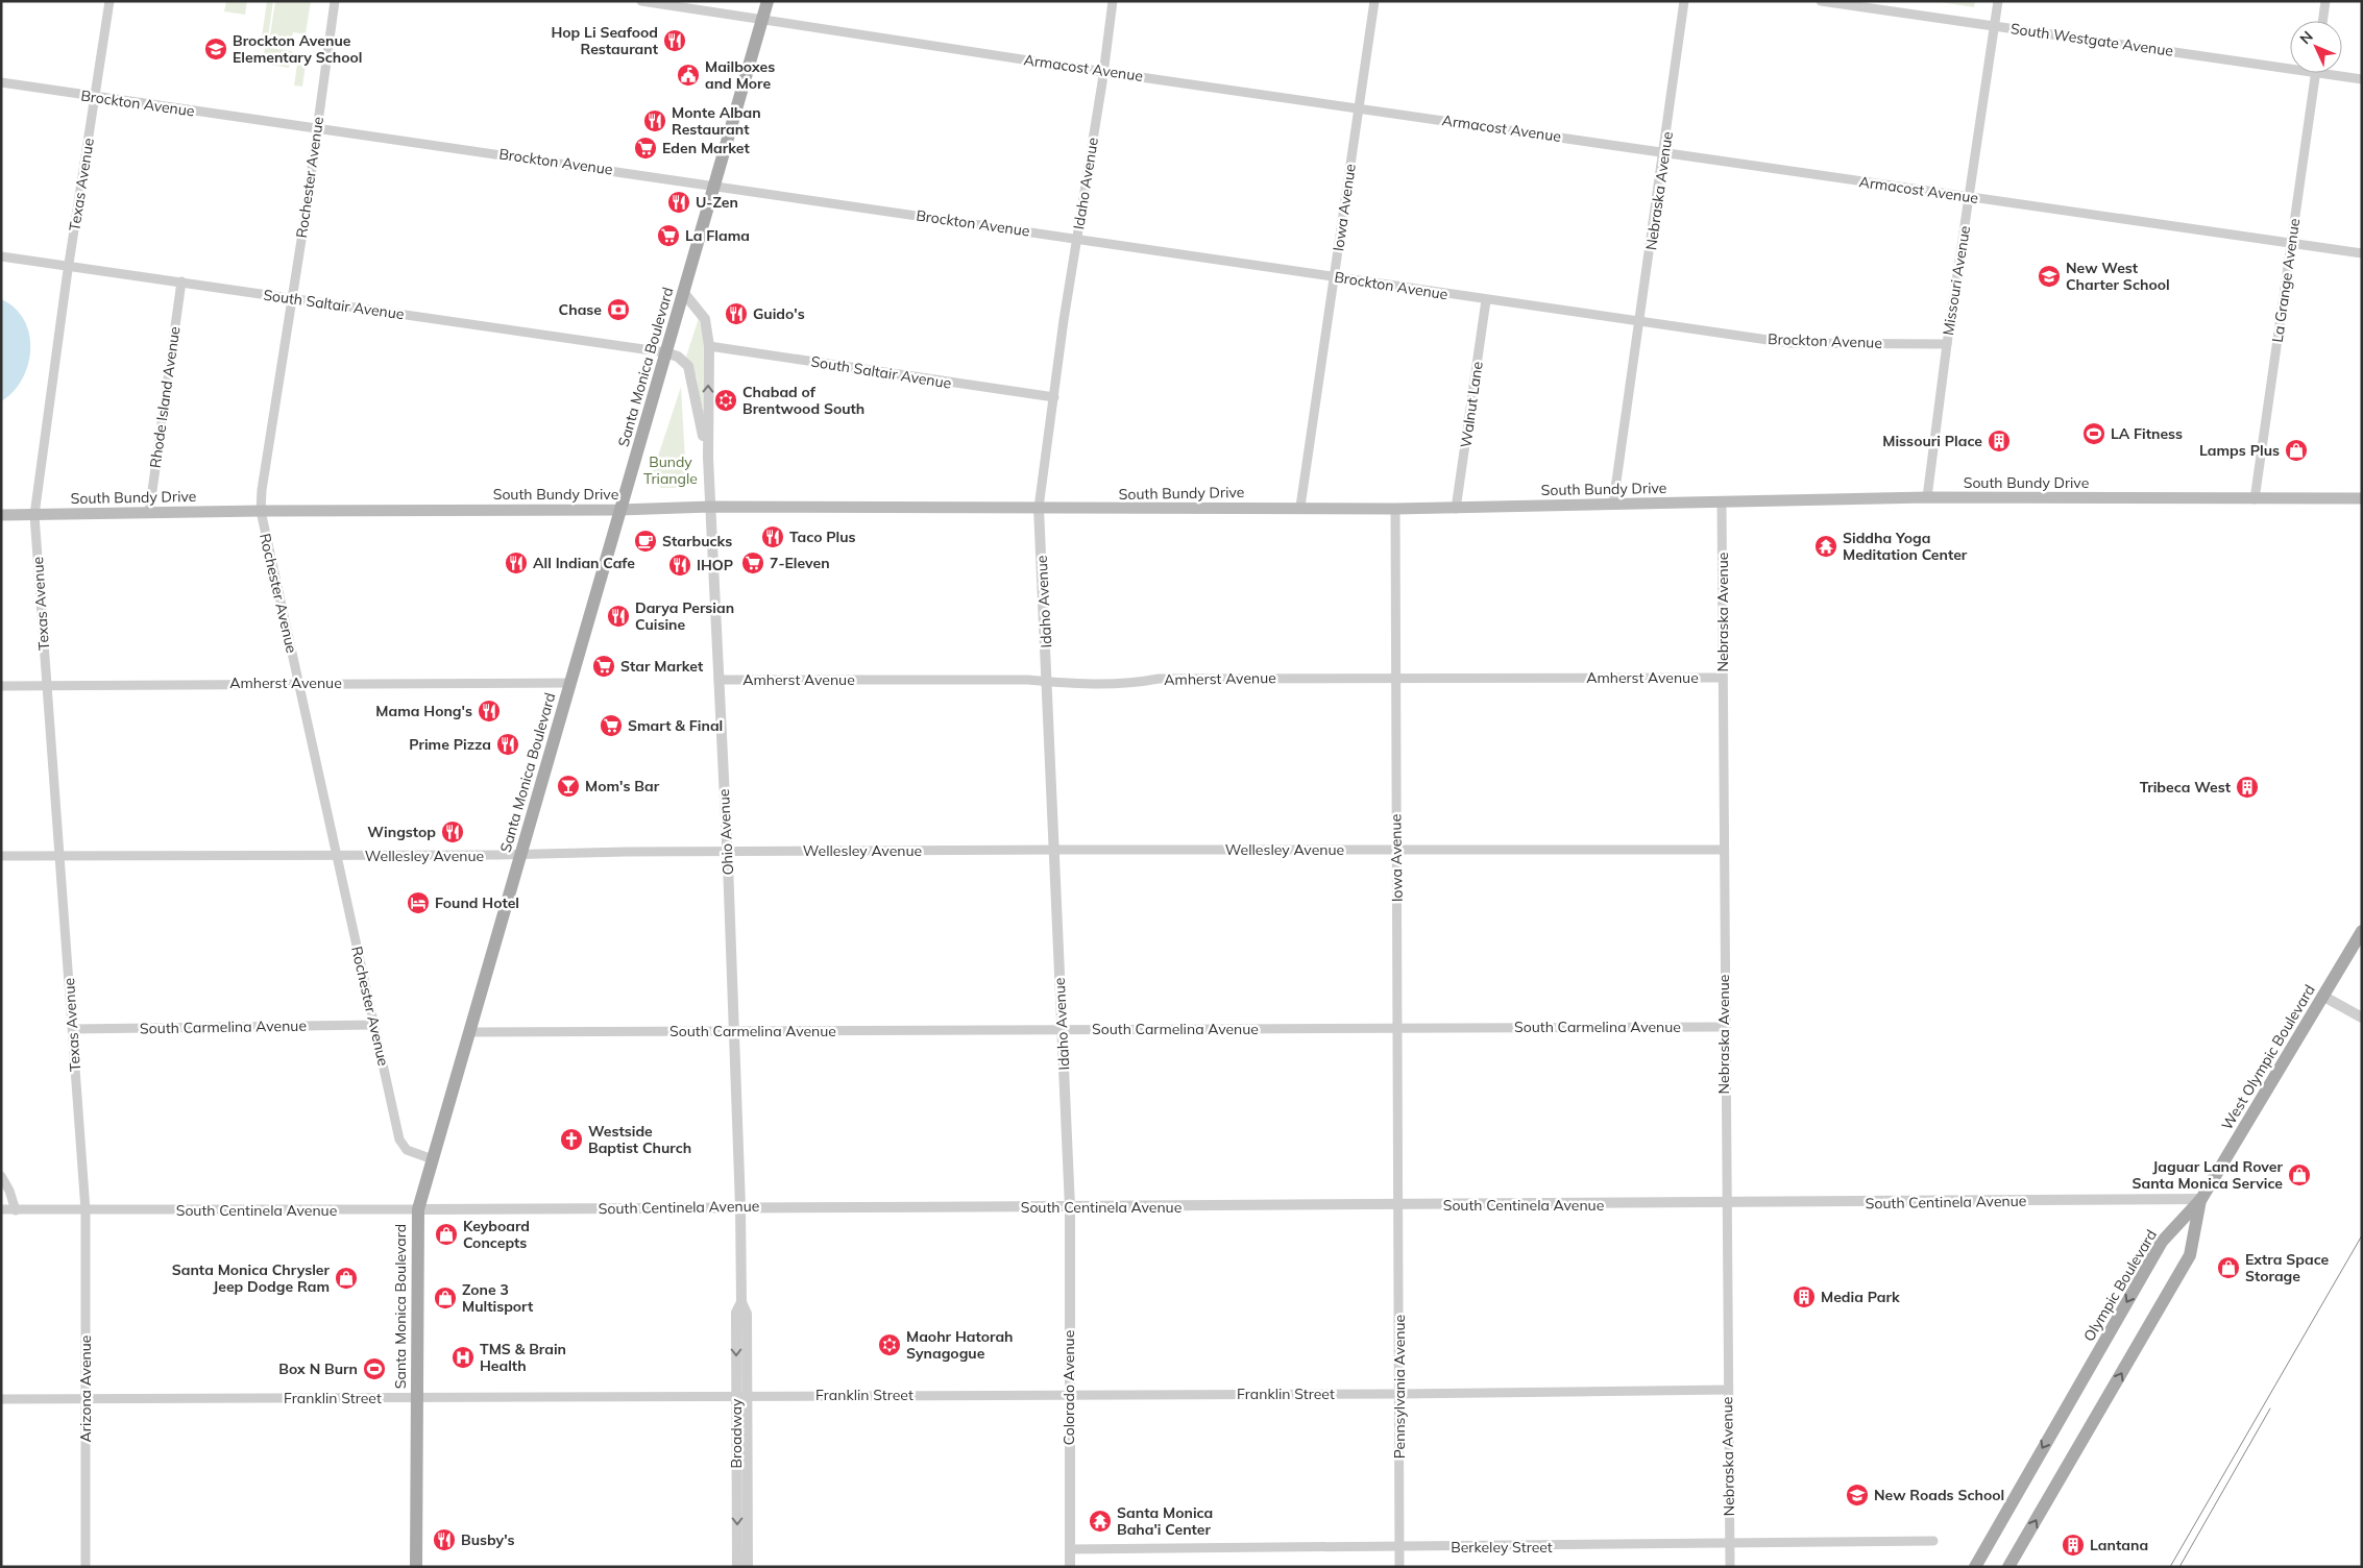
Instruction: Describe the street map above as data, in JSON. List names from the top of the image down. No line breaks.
{"streets":{"main road":["Santa Monica Boulevard","South Bundy Drive","West Olympic Boulevard","Olympic Boulevard"],"street":["South Westgate Avenue","Armacost Avenue","Brockton Avenue","Rochester Avenue","Idaho Avenue","Texas Avenue","Nebraska Avenue","Iowa Avenue","Missouri Avenue","La Grange Avenue","South Saltair Avenue","Rhode Island Avenue","Walnut Lane","Amherst Avenue","Ohio Avenue","Wellesley Avenue","South Carmelina Avenue","South Centinela Avenue","Pennsylvania Avenue","Colorado Avenue","Arizona Avenue","Franklin Street","Broadway","Berkeley Street"]},"crossings":[["South Westgate Avenue","Missouri Avenue"],["Armacost Avenue","Idaho Avenue"],["Armacost Avenue","Nebraska Avenue"],["Armacost Avenue","Iowa Avenue"],["Armacost Avenue","Missouri Avenue"],["Armacost Avenue","La Grange Avenue"],["Armacost Avenue","Santa Monica Boulevard"],["Brockton Avenue","Rochester Avenue"],["Brockton Avenue","Idaho Avenue"],["Brockton Avenue","Texas Avenue"],["Brockton Avenue","Nebraska Avenue"],["Brockton Avenue","Iowa Avenue"],["Brockton Avenue","Missouri Avenue"],["Brockton Avenue","Santa Monica Boulevard"],["Brockton Avenue","Walnut Lane"],["Rochester Avenue","South Saltair Avenue"],["Rochester Avenue","Santa Monica Boulevard"],["Rochester Avenue","South Bundy Drive"],["Rochester Avenue","Amherst Avenue"],["Rochester Avenue","Wellesley Avenue"],["Rochester Avenue","South Carmelina Avenue"],["Idaho Avenue","South Saltair Avenue"],["Idaho Avenue","South Bundy Drive"],["Idaho Avenue","Amherst Avenue"],["Idaho Avenue","Wellesley Avenue"],["Idaho Avenue","South Carmelina Avenue"],["Idaho Avenue","South Centinela Avenue"],["Idaho Avenue","Colorado Avenue"],["Texas Avenue","South Saltair Avenue"],["Texas Avenue","South Bundy Drive"],["Texas Avenue","Amherst Avenue"],["Texas Avenue","Wellesley Avenue"],["Texas Avenue","South Carmelina Avenue"],["Texas Avenue","South Centinela Avenue"],["Texas Avenue","Arizona Avenue"],["Nebraska Avenue","South Bundy Drive"],["Nebraska Avenue","Amherst Avenue"],["Nebraska Avenue","Wellesley Avenue"],["Nebraska Avenue","South Carmelina Avenue"],["Nebraska Avenue","South Centinela Avenue"],["Nebraska Avenue","Franklin Street"],["Nebraska Avenue","Berkeley Street"],["Iowa Avenue","South Bundy Drive"],["Iowa Avenue","Amherst Avenue"],["Iowa Avenue","Wellesley Avenue"],["Iowa Avenue","South Carmelina Avenue"],["Iowa Avenue","South Centinela Avenue"],["Iowa Avenue","Pennsylvania Avenue"],["Missouri Avenue","South Bundy Drive"],["La Grange Avenue","South Bundy Drive"],["South Saltair Avenue","Santa Monica Boulevard"],["South Saltair Avenue","Rhode Island Avenue"],["South Saltair Avenue","Ohio Avenue"],["Santa Monica Boulevard","South Bundy Drive"],["Santa Monica Boulevard","Amherst Avenue"],["Santa Monica Boulevard","Ohio Avenue"],["Santa Monica Boulevard","Wellesley Avenue"],["Santa Monica Boulevard","South Carmelina Avenue"],["Santa Monica Boulevard","South Centinela Avenue"],["Santa Monica Boulevard","Franklin Street"],["Rhode Island Avenue","South Bundy Drive"],["Walnut Lane","South Bundy Drive"],["South Bundy Drive","Ohio Avenue"],["Amherst Avenue","Ohio Avenue"],["Ohio Avenue","Wellesley Avenue"],["Ohio Avenue","South Carmelina Avenue"],["Ohio Avenue","South Centinela Avenue"],["Ohio Avenue","Broadway"],["West Olympic Boulevard","South Centinela Avenue"],["West Olympic Boulevard","Olympic Boulevard"],["South Centinela Avenue","Olympic Boulevard"],["South Centinela Avenue","Pennsylvania Avenue"],["South Centinela Avenue","Colorado Avenue"],["South Centinela Avenue","Arizona Avenue"],["South Centinela Avenue","Broadway"],["Pennsylvania Avenue","Franklin Street"],["Pennsylvania Avenue","Berkeley Street"],["Colorado Avenue","Franklin Street"],["Colorado Avenue","Berkeley Street"],["Arizona Avenue","Franklin Street"],["Franklin Street","Broadway"]],"parks":["Bundy Triangle"],"places":{"restaurant":["Hop Li Seafood Restaurant","Monte Alban Restaurant","U-Zen","Guido's","Taco Plus","All Indian Cafe","IHOP","Darya Persian Cuisine","Mama Hong's","Prime Pizza","Wingstop","Busby's"],"school or university":["Brockton Avenue Elementary School","New West Charter School","New Roads School"],"public building":["Mailboxes and More"],"supermarket":["Eden Market","La Flama","7-Eleven","Star Market","Smart & Final"],"bank":["Chase"],"synagogue":["Chabad of Brentwood South","Maohr Hatorah Synagogue"],"sports":["LA Fitness","Box N Burn"],"building":["Missouri Place","Tribeca West","Media Park","Lantana"],"shop":["Lamps Plus","Jaguar Land Rover Santa Monica Service","Keyboard Concepts","Extra Space Storage","Santa Monica Chrysler Jeep Dodge Ram","Zone 3 Multisport"],"cafe":["Starbucks"],"temple":["Siddha Yoga Meditation Center","Santa Monica Baha'i Center"],"bar":["Mom's Bar"],"hotel":["Found Hotel"],"church":["Westside Baptist Church"],"hospital":["TMS & Brain Health"]},"north":"top left"}
